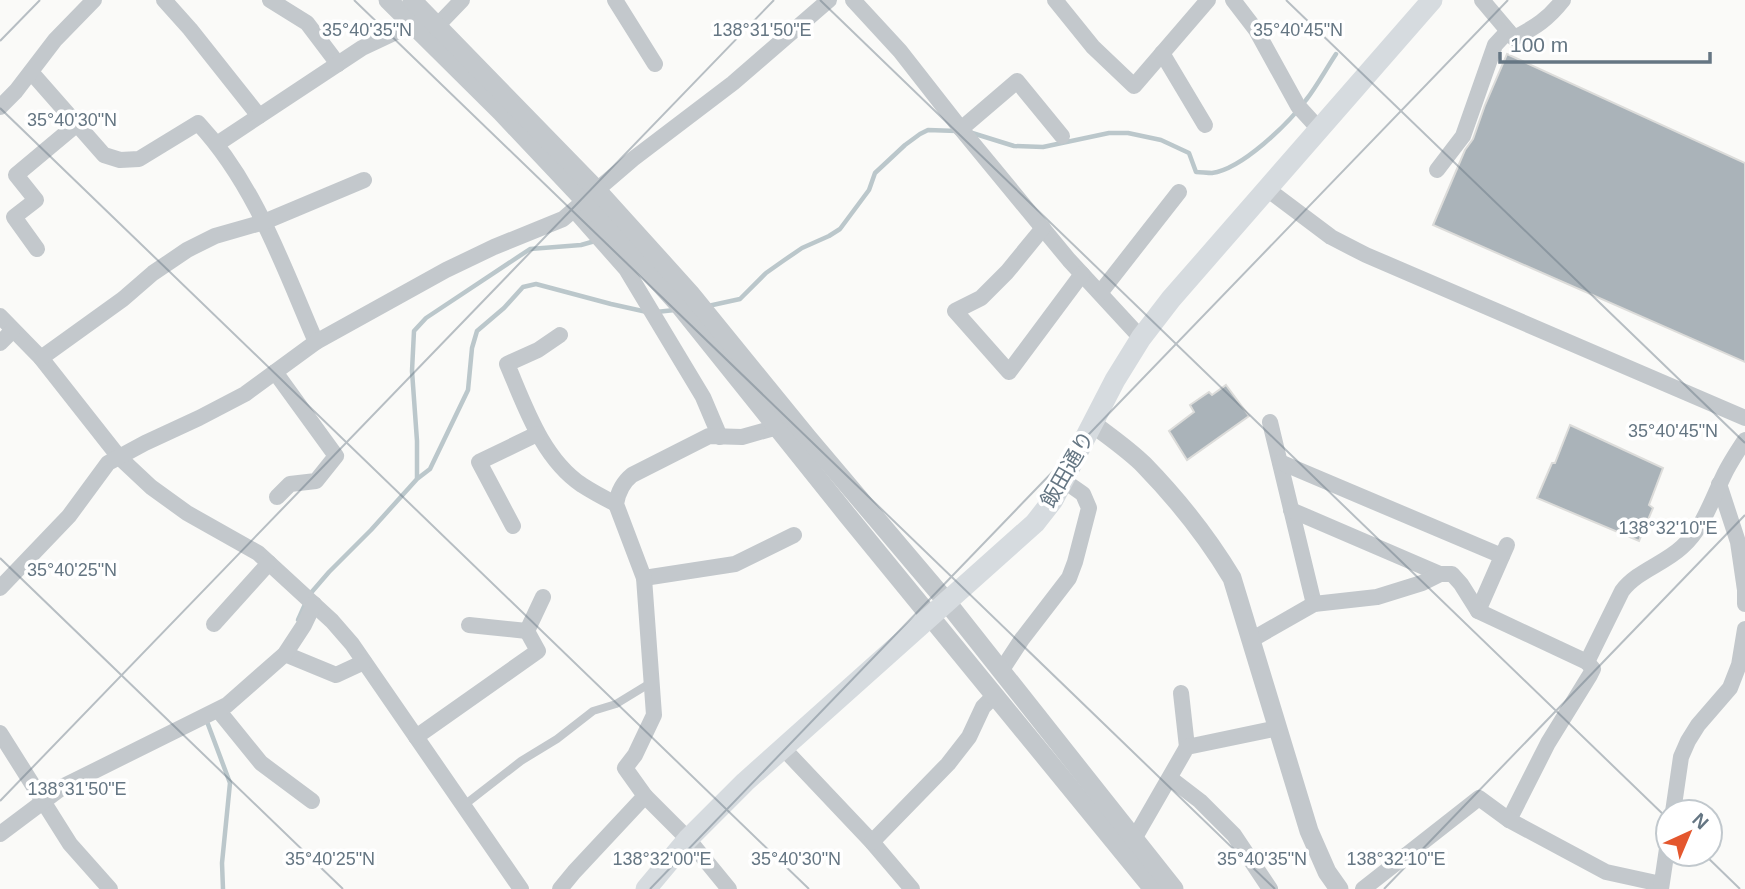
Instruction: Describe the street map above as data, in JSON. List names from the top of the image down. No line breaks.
{"streets":{"main road":["飯田通り"]},"scale_bar":"100 m","north":"top right","coordinates":["35°40'35\"N","35°40'45\"N","138°31'50\"E","35°40'30\"N","138°32'10\"E","35°40'25\"N","138°32'00\"E"]}
